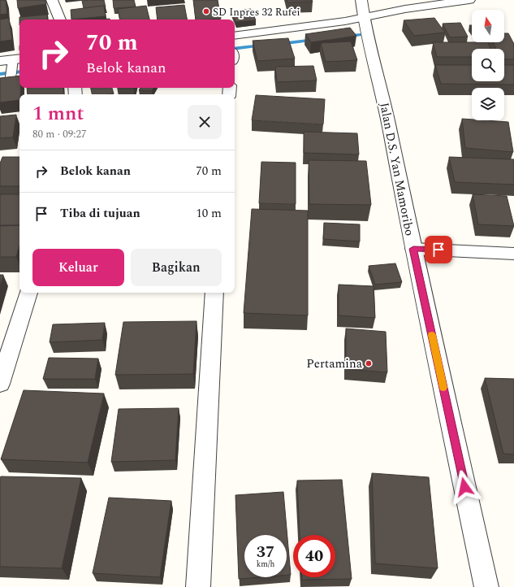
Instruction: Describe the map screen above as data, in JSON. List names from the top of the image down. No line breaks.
{"streets":{"street":["Jalan D.S. Yan Mamoribo"]},"places":["SD Inpres 32 Rufei","Pertamina"],"north":"top","page":{"turn":["70 m","Belok kanan"],"heading":["1 mnt","80 m · 09:27"],"list":[{"name":"Belok kanan","value":"70 m"},{"name":"Tiba di tujuan","value":"10 m"}],"buttons":["Keluar","Bagikan"],"speed":"37 km/h","limit":"40"}}
